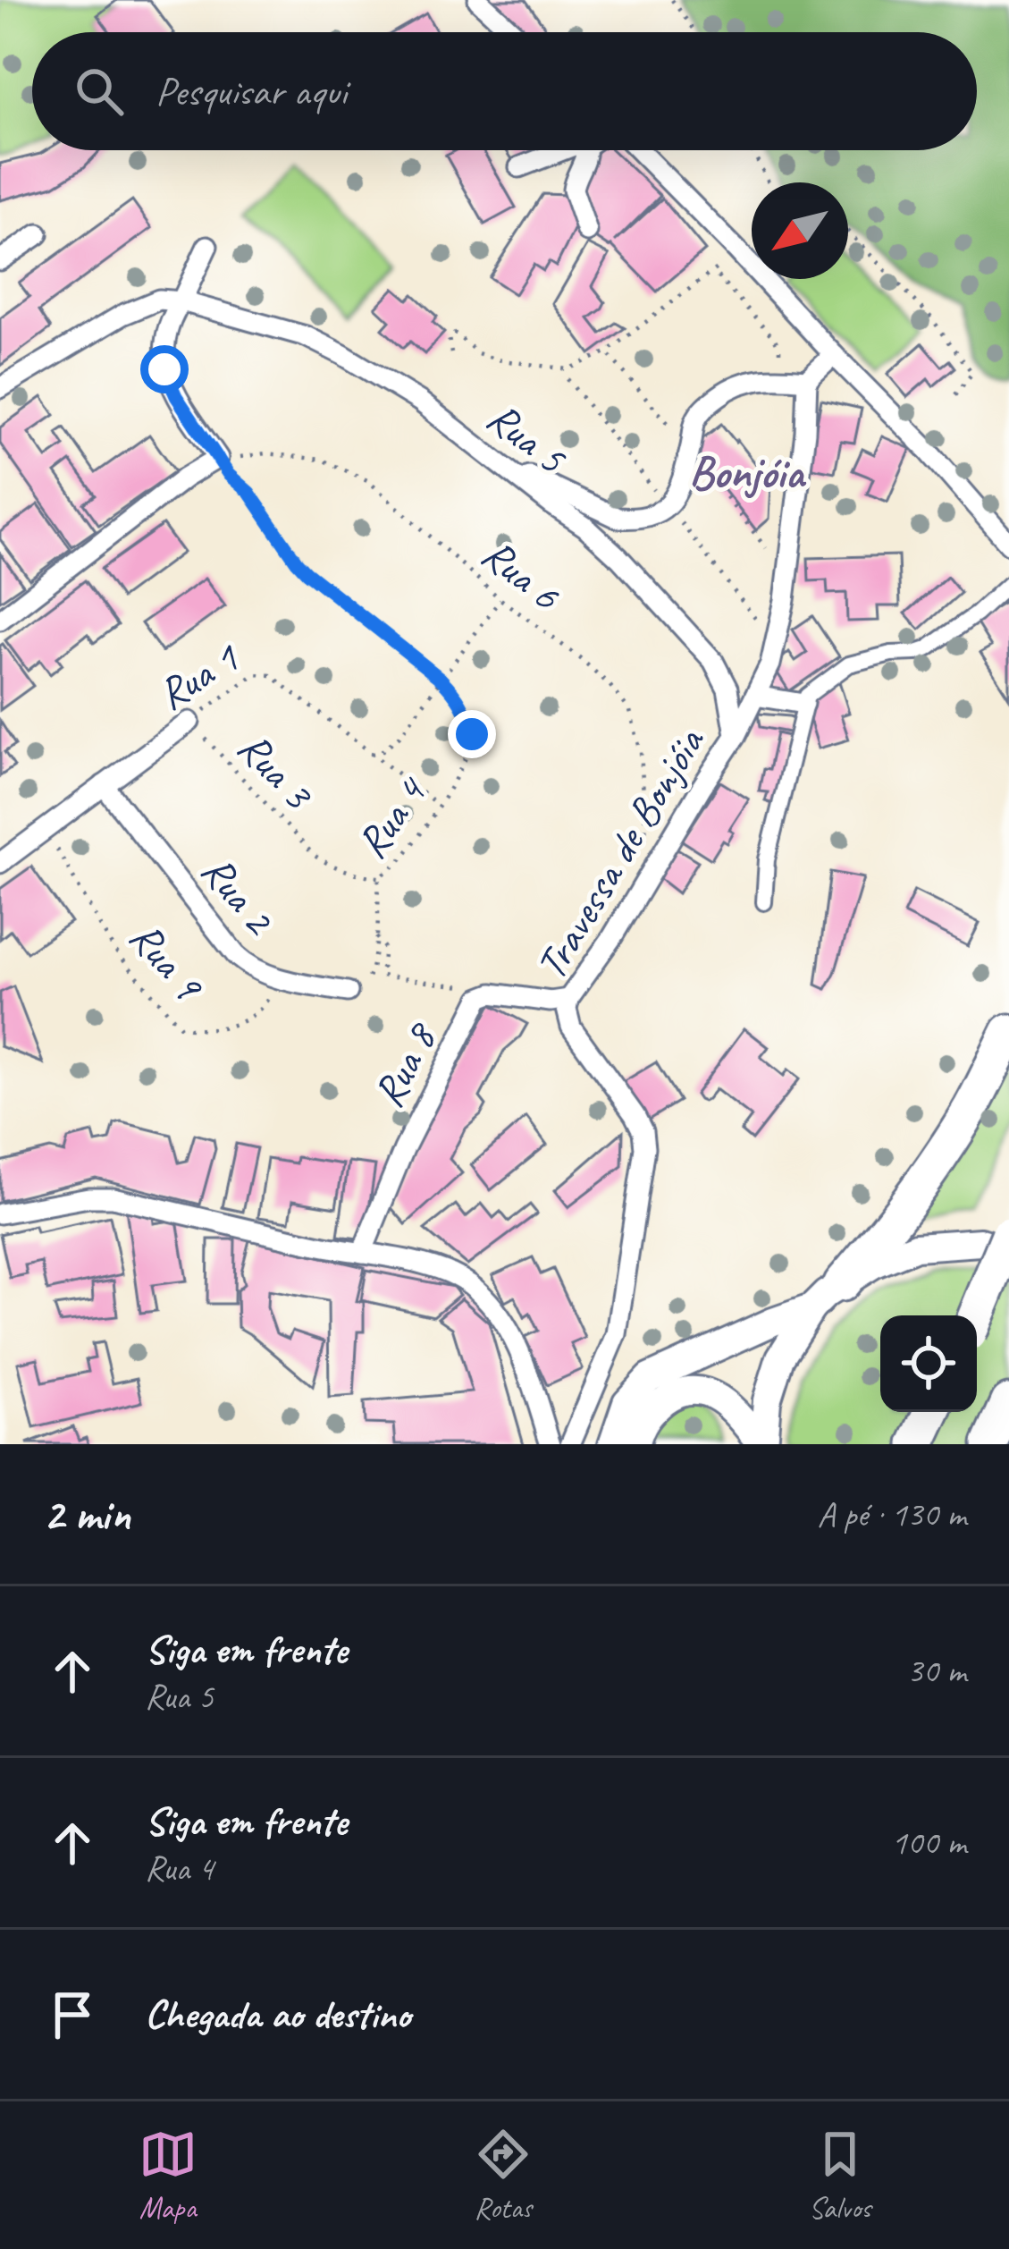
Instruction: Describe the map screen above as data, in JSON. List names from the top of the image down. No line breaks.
{"streets":{"street":["Rua 5","Rua 1","Travessa de Bonjóia","Rua 2","Rua 8"],"path":["Rua 6","Rua 3","Rua 4","Rua 9"]},"crossings":[["Rua 5","Travessa de Bonjóia"],["Rua 6","Rua 4"],["Rua 6","Travessa de Bonjóia"],["Rua 1","Rua 3"],["Rua 1","Rua 4"],["Rua 1","Rua 2"],["Rua 1","Rua 9"],["Rua 3","Rua 4"],["Rua 2","Rua 9"]],"districts":["Bonjóia"],"north":"bottom left","page":{"search":"Pesquisar aqui","heading":["2 min","A pé · 130 m"],"list":[["Siga em frente","Rua 5","30 m"],["Siga em frente","Rua 4","100 m"],"Chegada ao destino"],"nav":["Mapa","Rotas","Salvos"]}}
